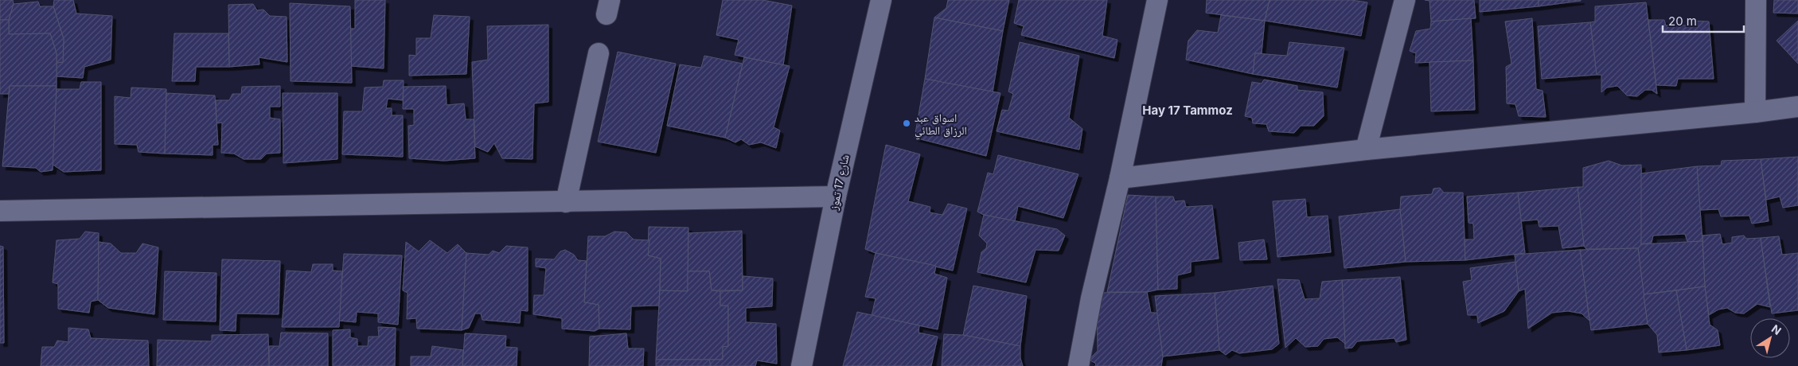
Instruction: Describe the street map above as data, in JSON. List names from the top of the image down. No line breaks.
{"streets":{"street":["شارع 17 تموز"]},"districts":["Hay 17 Tammoz"],"places":["اسواق عبد الرزاق الطائي"],"scale_bar":"20 m","north":"top right"}
